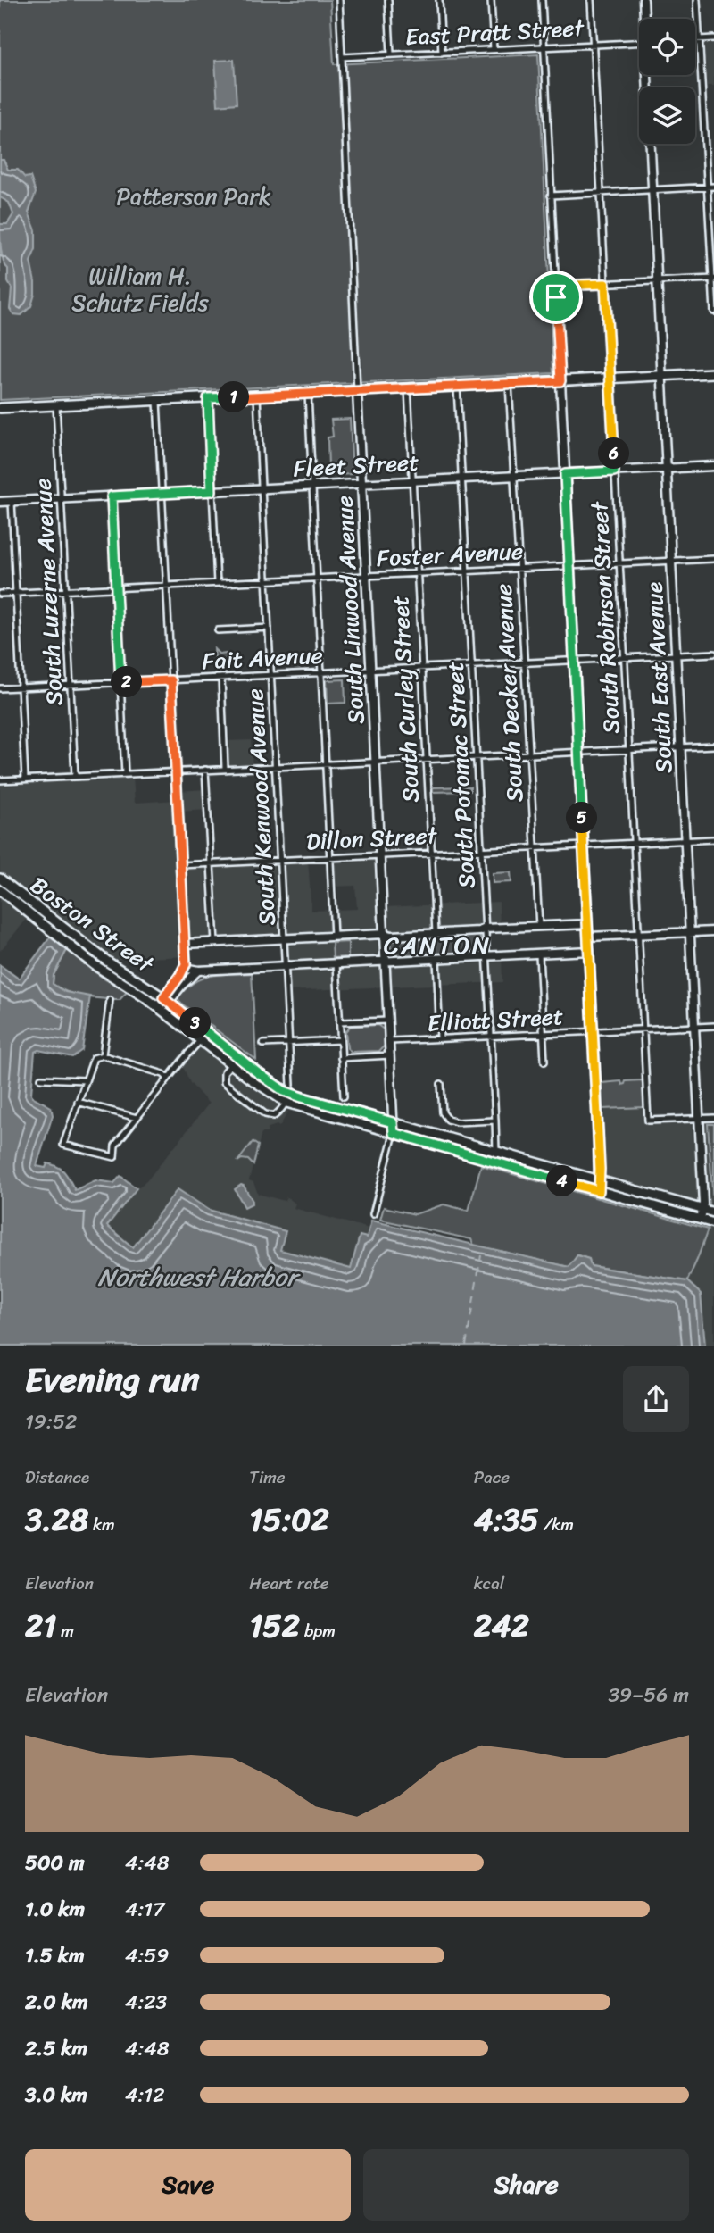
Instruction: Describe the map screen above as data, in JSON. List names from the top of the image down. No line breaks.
{"streets":{"main road":["Boston Street"],"street":["East Pratt Street","Fleet Street","Foster Avenue","South Luzerne Avenue","South Linwood Avenue","South Robinson Street","Fait Avenue","South East Avenue","South Decker Avenue","South Curley Street","South Potomac Street","South Kenwood Avenue","Dillon Street","Elliott Street"]},"crossings":[["East Pratt Street","South Linwood Avenue"],["East Pratt Street","South Robinson Street"],["Fleet Street","South Luzerne Avenue"],["Fleet Street","South Linwood Avenue"],["Fleet Street","South Robinson Street"],["Fleet Street","South East Avenue"],["Fleet Street","South Decker Avenue"],["Fleet Street","South Curley Street"],["Fleet Street","South Potomac Street"],["Fleet Street","South Kenwood Avenue"],["Foster Avenue","South Luzerne Avenue"],["Foster Avenue","South Linwood Avenue"],["Foster Avenue","South Robinson Street"],["Foster Avenue","South East Avenue"],["Foster Avenue","South Decker Avenue"],["Foster Avenue","South Curley Street"],["Foster Avenue","South Potomac Street"],["Foster Avenue","South Kenwood Avenue"],["South Luzerne Avenue","Fait Avenue"],["South Linwood Avenue","Fait Avenue"],["South Linwood Avenue","Dillon Street"],["South Linwood Avenue","Boston Street"],["South Linwood Avenue","Elliott Street"],["South Robinson Street","Fait Avenue"],["South Robinson Street","South East Avenue"],["South Robinson Street","Dillon Street"],["South Robinson Street","Elliott Street"],["Fait Avenue","South East Avenue"],["Fait Avenue","South Decker Avenue"],["Fait Avenue","South Curley Street"],["Fait Avenue","South Potomac Street"],["Fait Avenue","South Kenwood Avenue"],["South East Avenue","Dillon Street"],["South East Avenue","Boston Street"],["South East Avenue","Elliott Street"],["South Decker Avenue","Dillon Street"],["South Curley Street","Dillon Street"],["South Potomac Street","Dillon Street"],["South Potomac Street","Boston Street"],["South Potomac Street","Elliott Street"],["South Kenwood Avenue","Dillon Street"],["South Kenwood Avenue","Boston Street"]],"districts":["CANTON"],"water":["Northwest Harbor"],"parks":["Patterson Park","William H. Schutz Fields"],"page":{"pins":["1","6","2","5","3","4"],"heading":["Evening run","19:52"],"stats":[["Distance","3.28 km"],["Time","15:02"],["Pace","4:35 /km"],["Elevation","21 m"],["Heart rate","152 bpm"],["kcal","242"]],"chart":["Elevation","39–56 m"],"list":[{"name":"500 m","note":"4:48"},{"name":"1.0 km","note":"4:17"},{"name":"1.5 km","note":"4:59"},{"name":"2.0 km","note":"4:23"},{"name":"2.5 km","note":"4:48"},{"name":"3.0 km","note":"4:12"}],"buttons":["Save","Share"]}}
